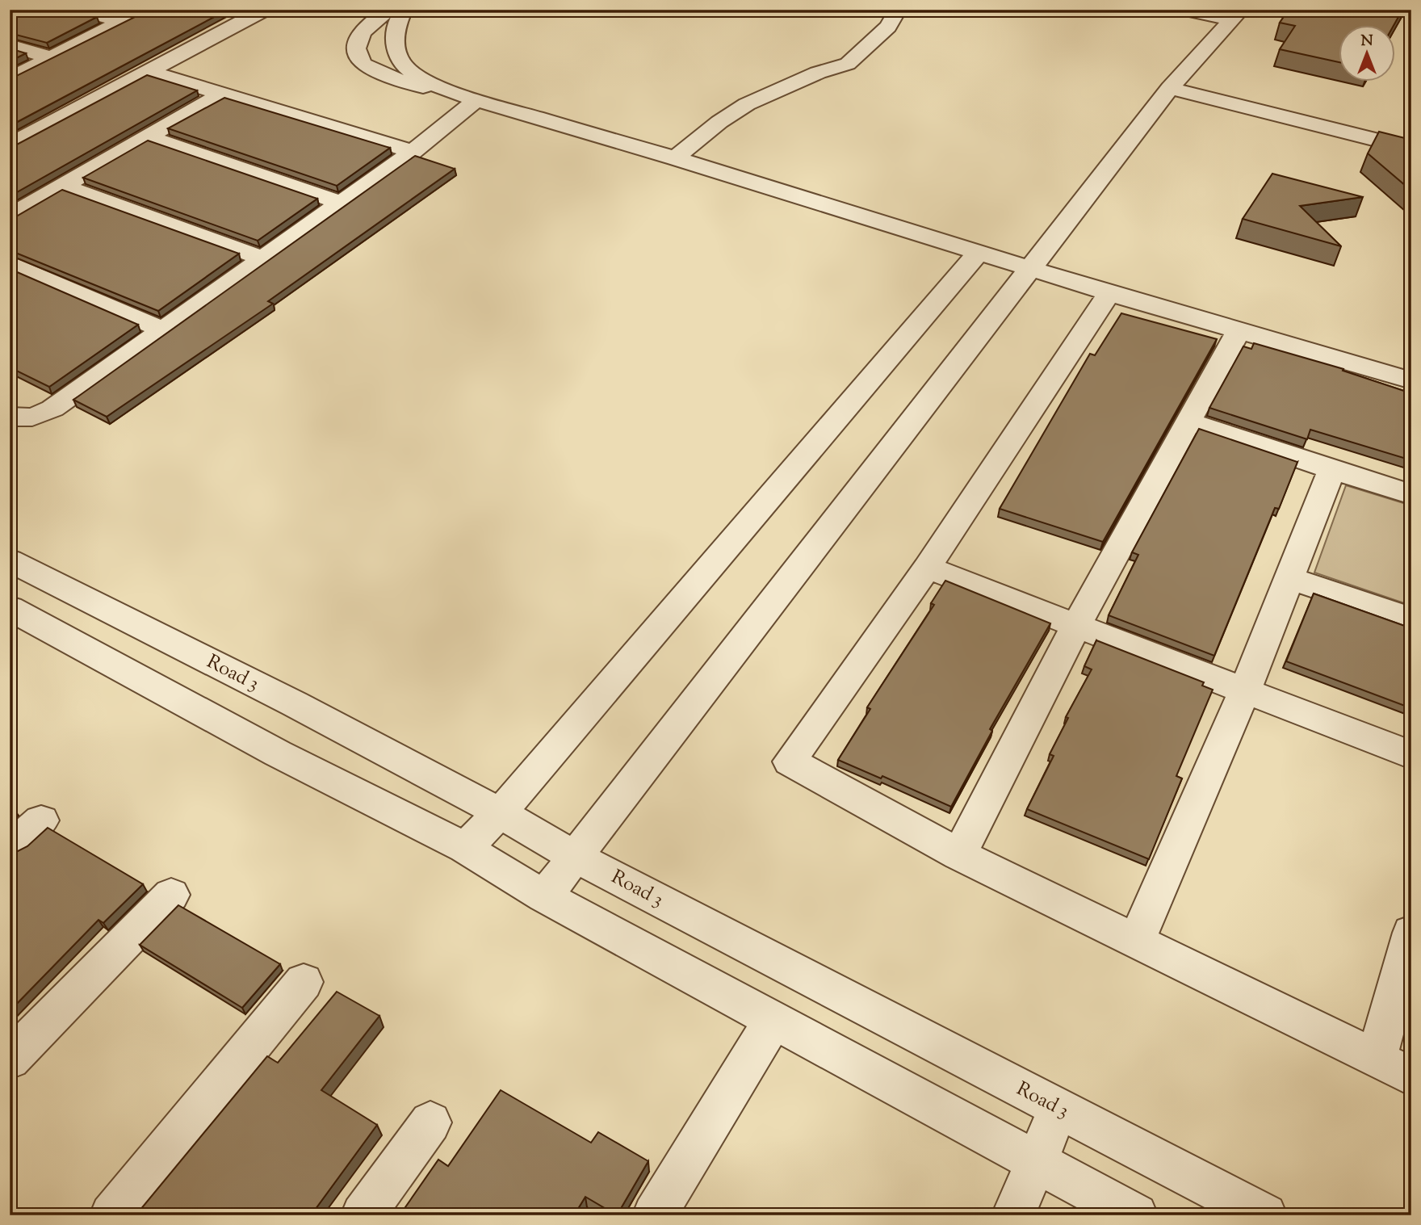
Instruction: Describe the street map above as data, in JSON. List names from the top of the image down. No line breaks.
{"streets":{"street":["Road 3"]},"north":"top"}
